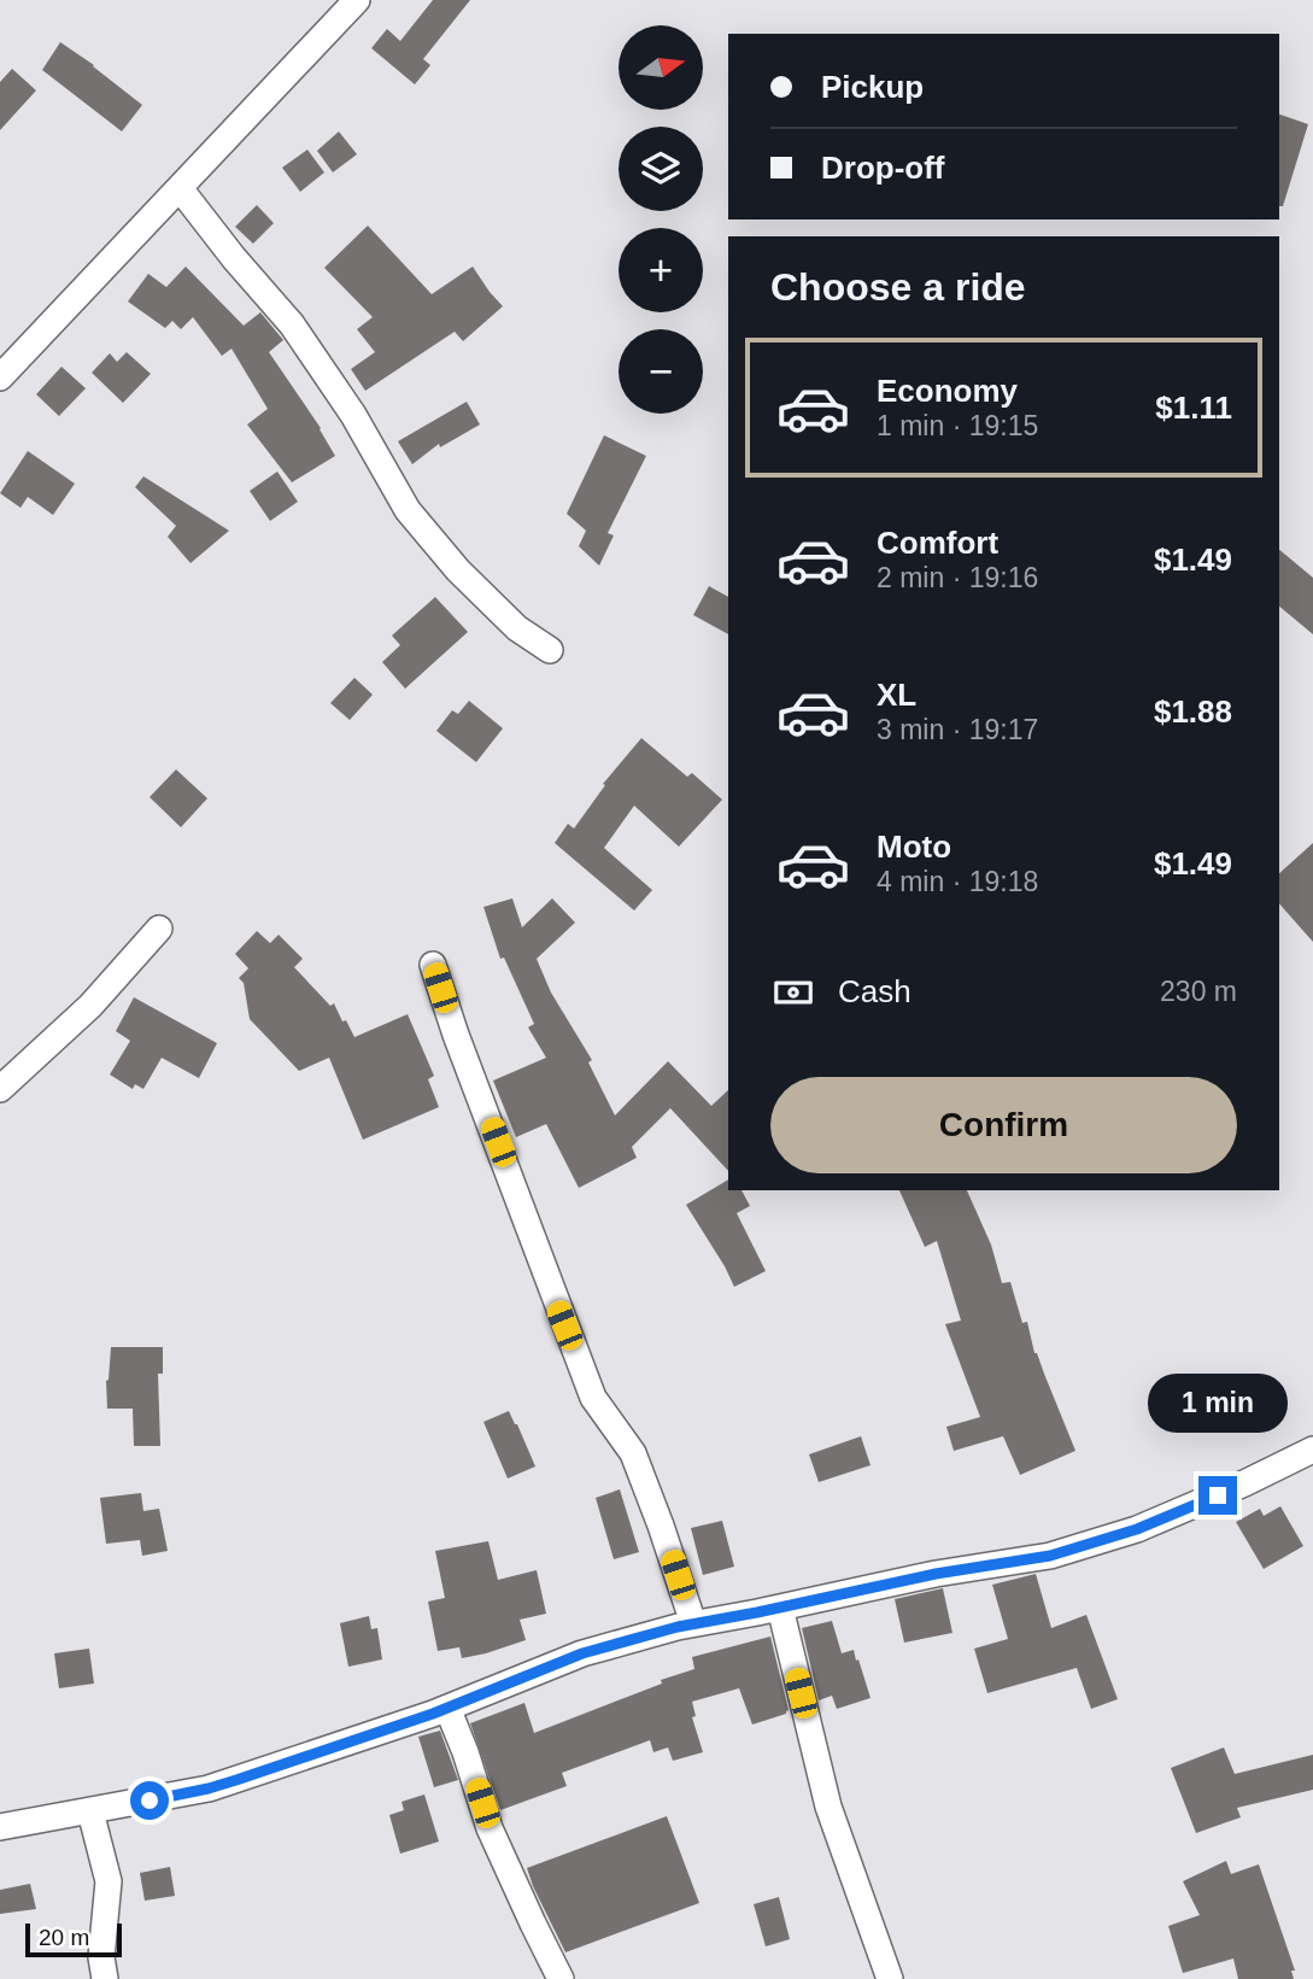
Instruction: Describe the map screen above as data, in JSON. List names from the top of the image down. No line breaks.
{"scale_bar":"20 m","north":"right","page":{"map_buttons":["+","−"],"banner":["Pickup","Drop-off"],"heading":"Choose a ride","list":[{"name":"Economy","note":"1 min · 19:15","value":"$1.11"},{"name":"Comfort","note":"2 min · 19:16","value":"$1.49"},{"name":"XL","note":"3 min · 19:17","value":"$1.88"},{"name":"Moto","note":"4 min · 19:18","value":"$1.49"}],"pay":["Cash","230 m"],"buttons":"Confirm","bubble":"1 min","scale":"20 m"}}
